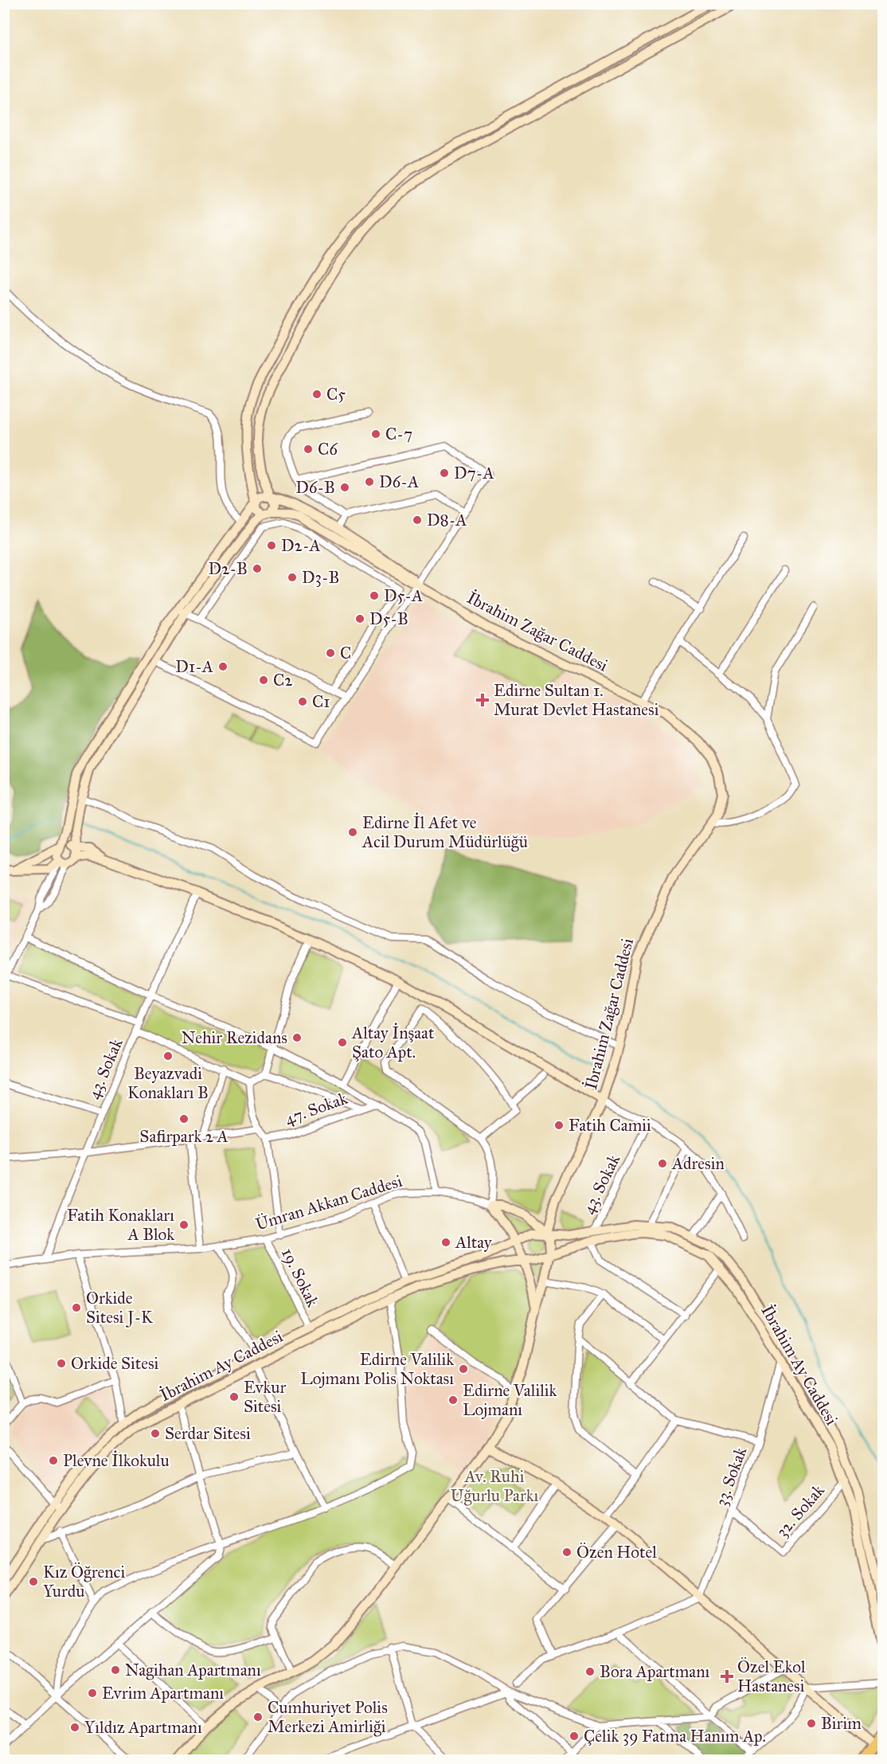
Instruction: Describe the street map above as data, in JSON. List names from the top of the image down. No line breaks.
{"streets":{"main road":["İbrahim Zağar Caddesi","İbrahim Ay Caddesi"],"street":["43. Sokak","47. Sokak","Ümran Akkan Caddesi","19. Sokak","33. Sokak","32. Sokak"]},"crossings":[["İbrahim Zağar Caddesi","İbrahim Ay Caddesi"],["43. Sokak","Ümran Akkan Caddesi"],["43. Sokak","İbrahim Ay Caddesi"],["Ümran Akkan Caddesi","19. Sokak"],["19. Sokak","İbrahim Ay Caddesi"],["İbrahim Ay Caddesi","33. Sokak"],["İbrahim Ay Caddesi","32. Sokak"],["33. Sokak","32. Sokak"]],"parks":["Av. Ruhi Uğurlu Parkı"],"places":{"other":["C5","C-7","C6","D7-A","D6-A","D6-B","D8-A","D2-A","D2-B","D3-B","D5-A","D5-B","C","D1-A","C2","C1","Edirne İl Afet ve Acil Durum Müdürlüğü","Nehir Rezidans","Altay İnşaat Şato Apt.","Beyazvadi Konakları B","Safirpark 2 A","Fatih Camii","Adresin","Fatih Konakları A Blok","Altay","Orkide Sitesi J-K","Orkide Sitesi","Edirne Valilik Lojmanı Polis Noktası","Evkur Sitesi","Edirne Valilik Lojmanı","Serdar Sitesi","Plevne İlkokulu","Özen Hotel","Kız Öğrenci Yurdu","Nagihan Apartmanı","Bora Apartmanı","Evrim Apartmanı","Cumhuriyet Polis Merkezi Amirliği","Birim","Yıldız Apartmanı","Çelik 39 Fatma Hanım Ap."],"health":["Edirne Sultan 1. Murat Devlet Hastanesi","Özel Ekol Hastanesi"]}}
